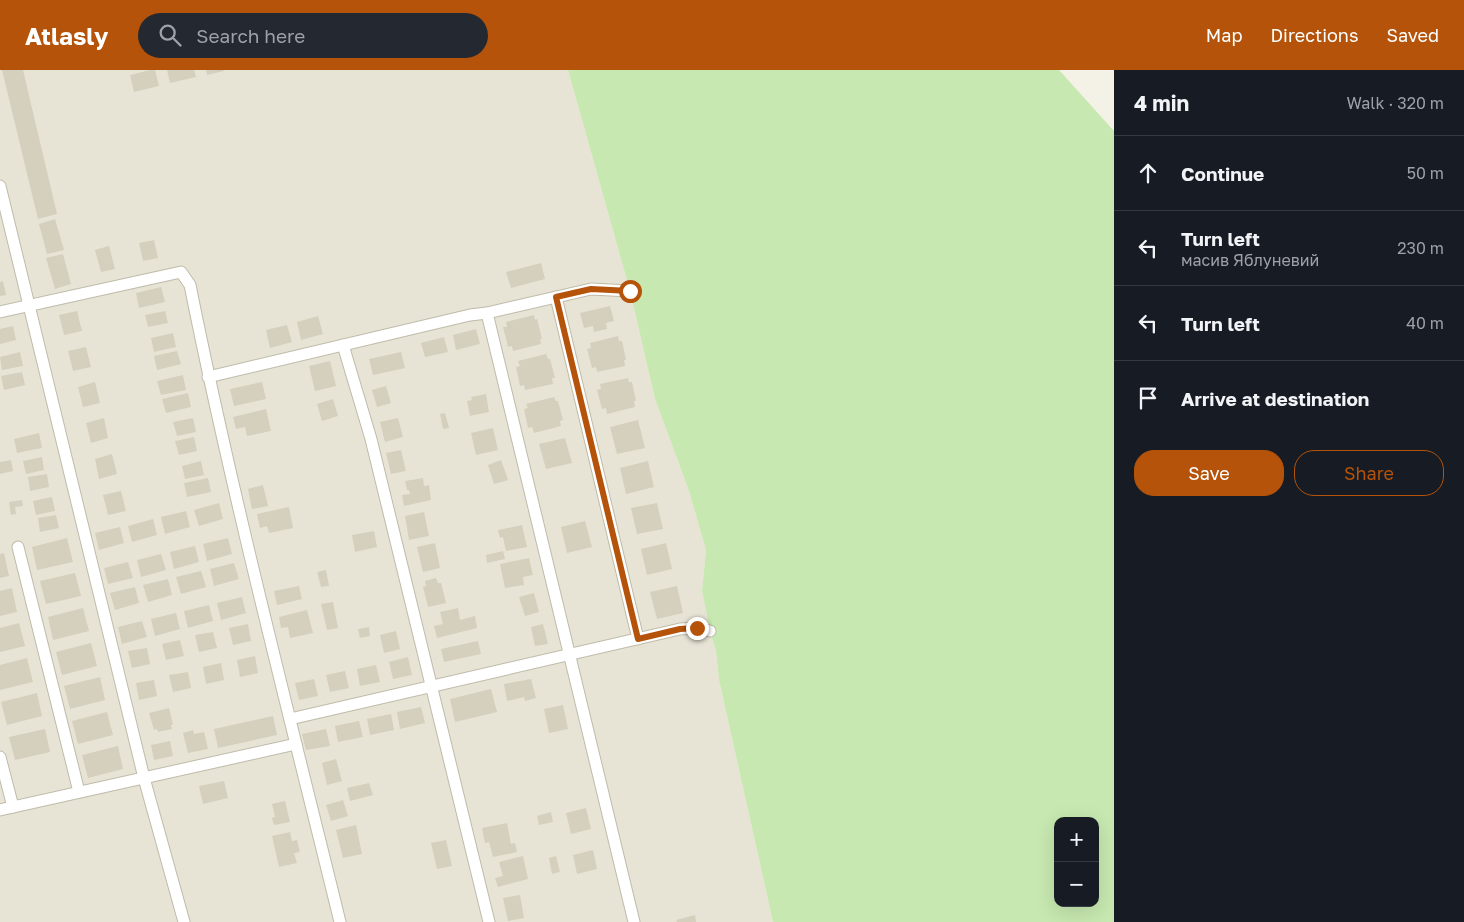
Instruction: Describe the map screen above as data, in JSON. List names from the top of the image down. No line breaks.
{"page":{"header":"Atlasly","search":"Search here","nav":["Map","Directions","Saved"],"heading":["4 min","Walk · 320 m"],"list":[["Continue","50 m"],["Turn left","масив Яблуневий","230 m"],["Turn left","40 m"],"Arrive at destination"],"buttons":["Save","Share"],"map_buttons":["+","−"]}}
